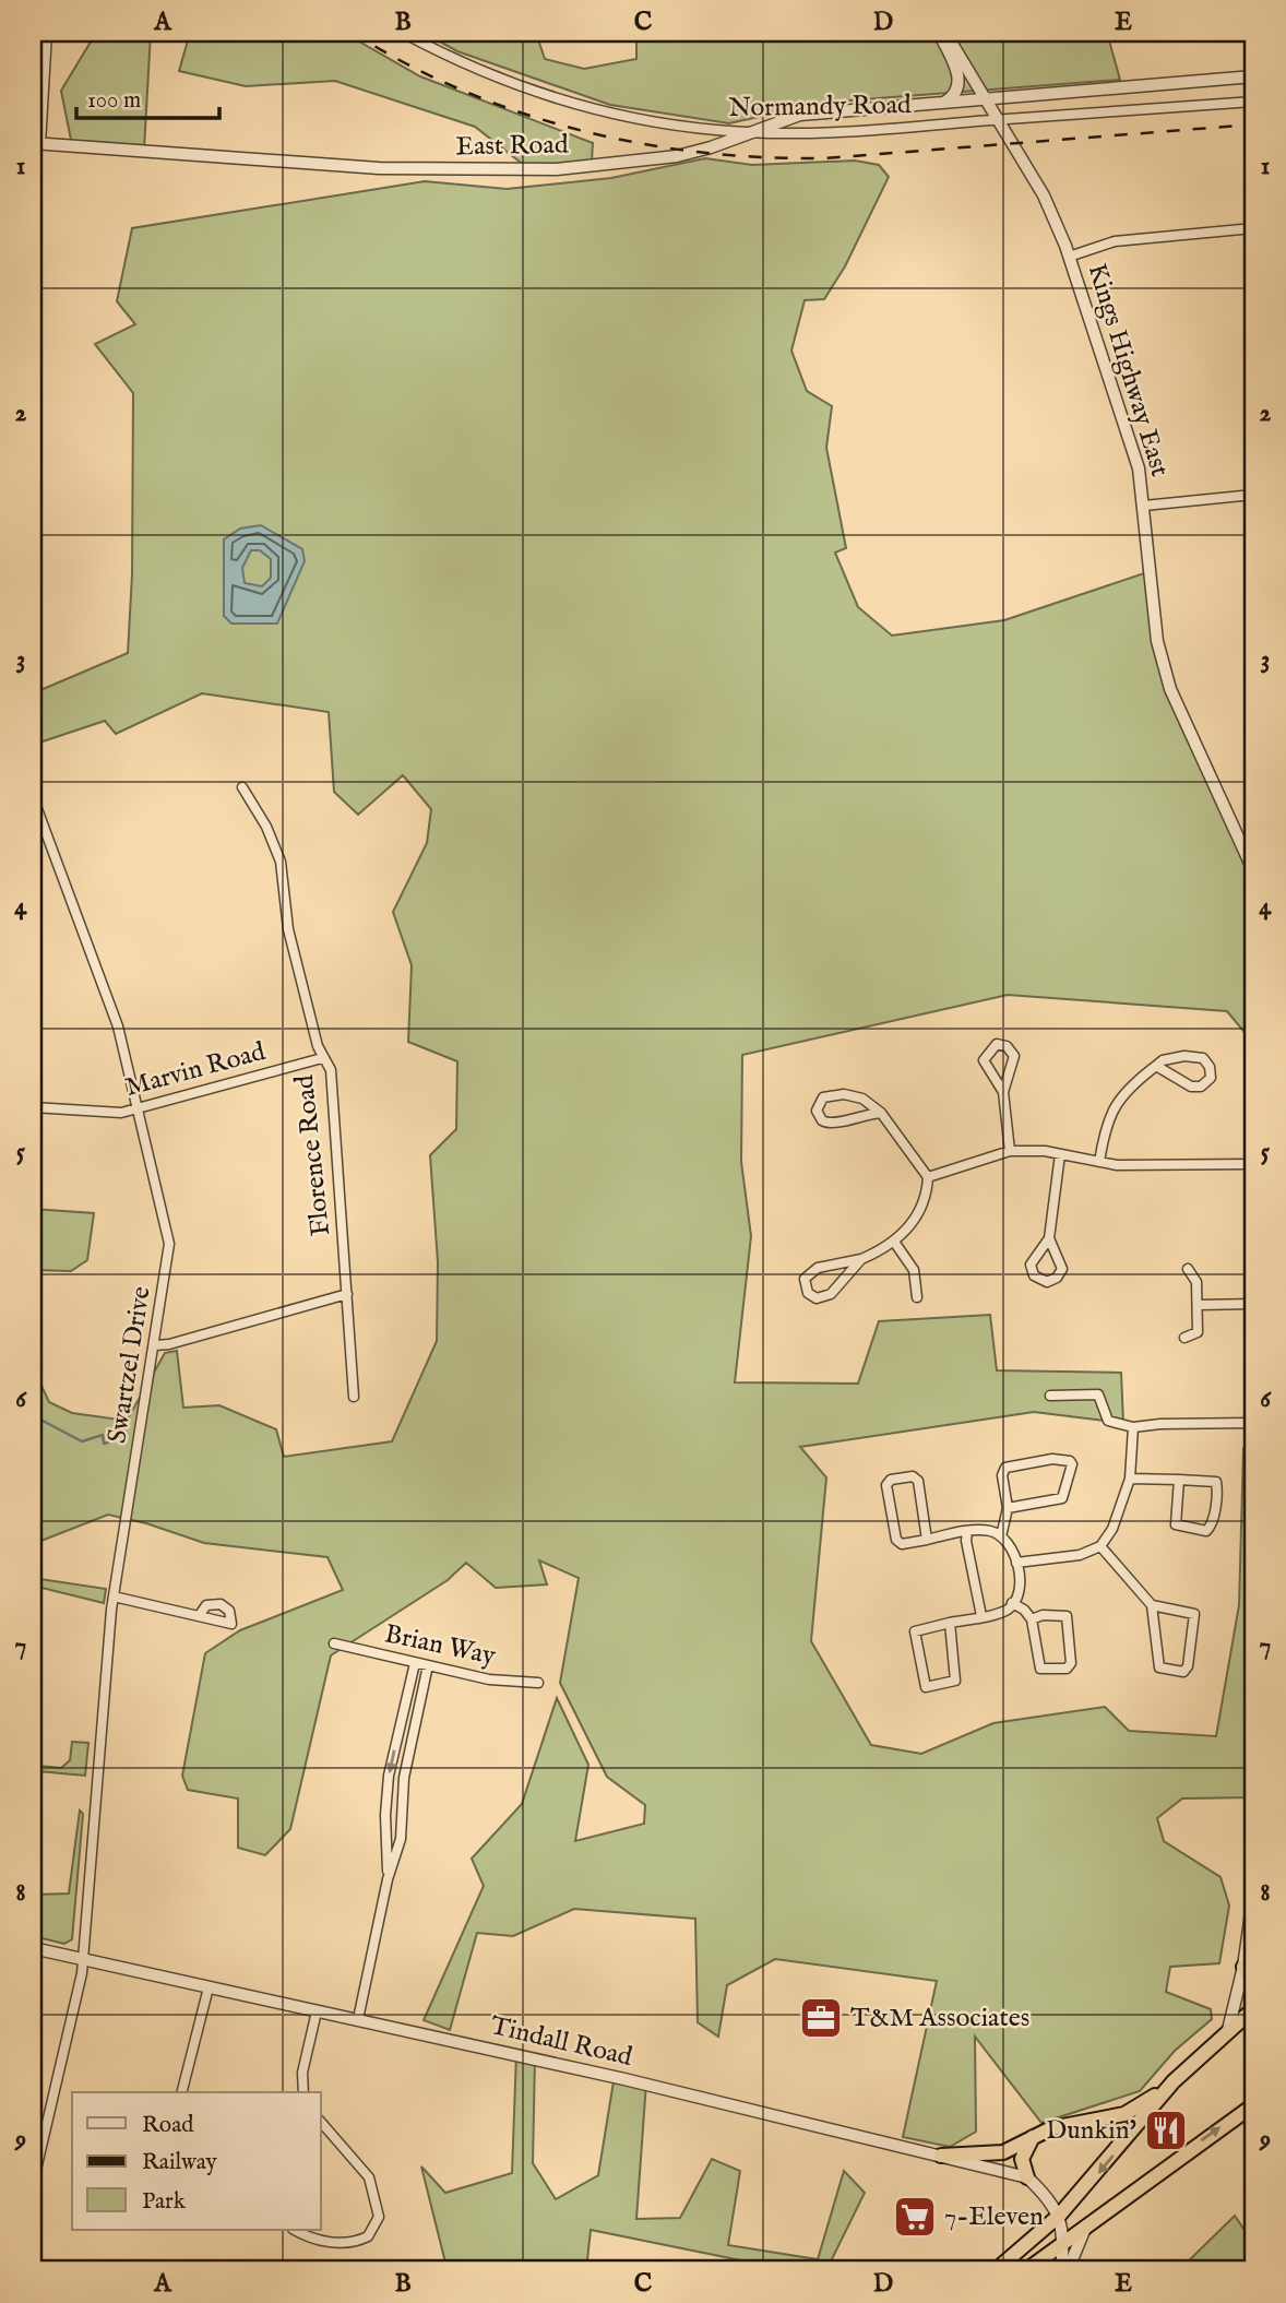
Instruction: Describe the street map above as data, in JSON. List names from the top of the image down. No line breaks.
{"streets":{"street":["Normandy Road","East Road","Kings Highway East","Marvin Road","Florence Road","Swartzel Drive","Brian Way","Tindall Road"]},"crossings":[["Normandy Road","East Road"],["Normandy Road","Kings Highway East"],["East Road","Kings Highway East"],["Marvin Road","Florence Road"],["Marvin Road","Swartzel Drive"],["Swartzel Drive","Tindall Road"]],"places":{"office":["T&M Associates"],"restaurant":["Dunkin'"],"supermarket":["7-Eleven"]},"legend":["Road","Railway","Park"],"scale_bar":"100 m","grid":{"columns":["A","B","C","D","E"],"rows":["1","2","3","4","5","6","7","8","9"]}}
